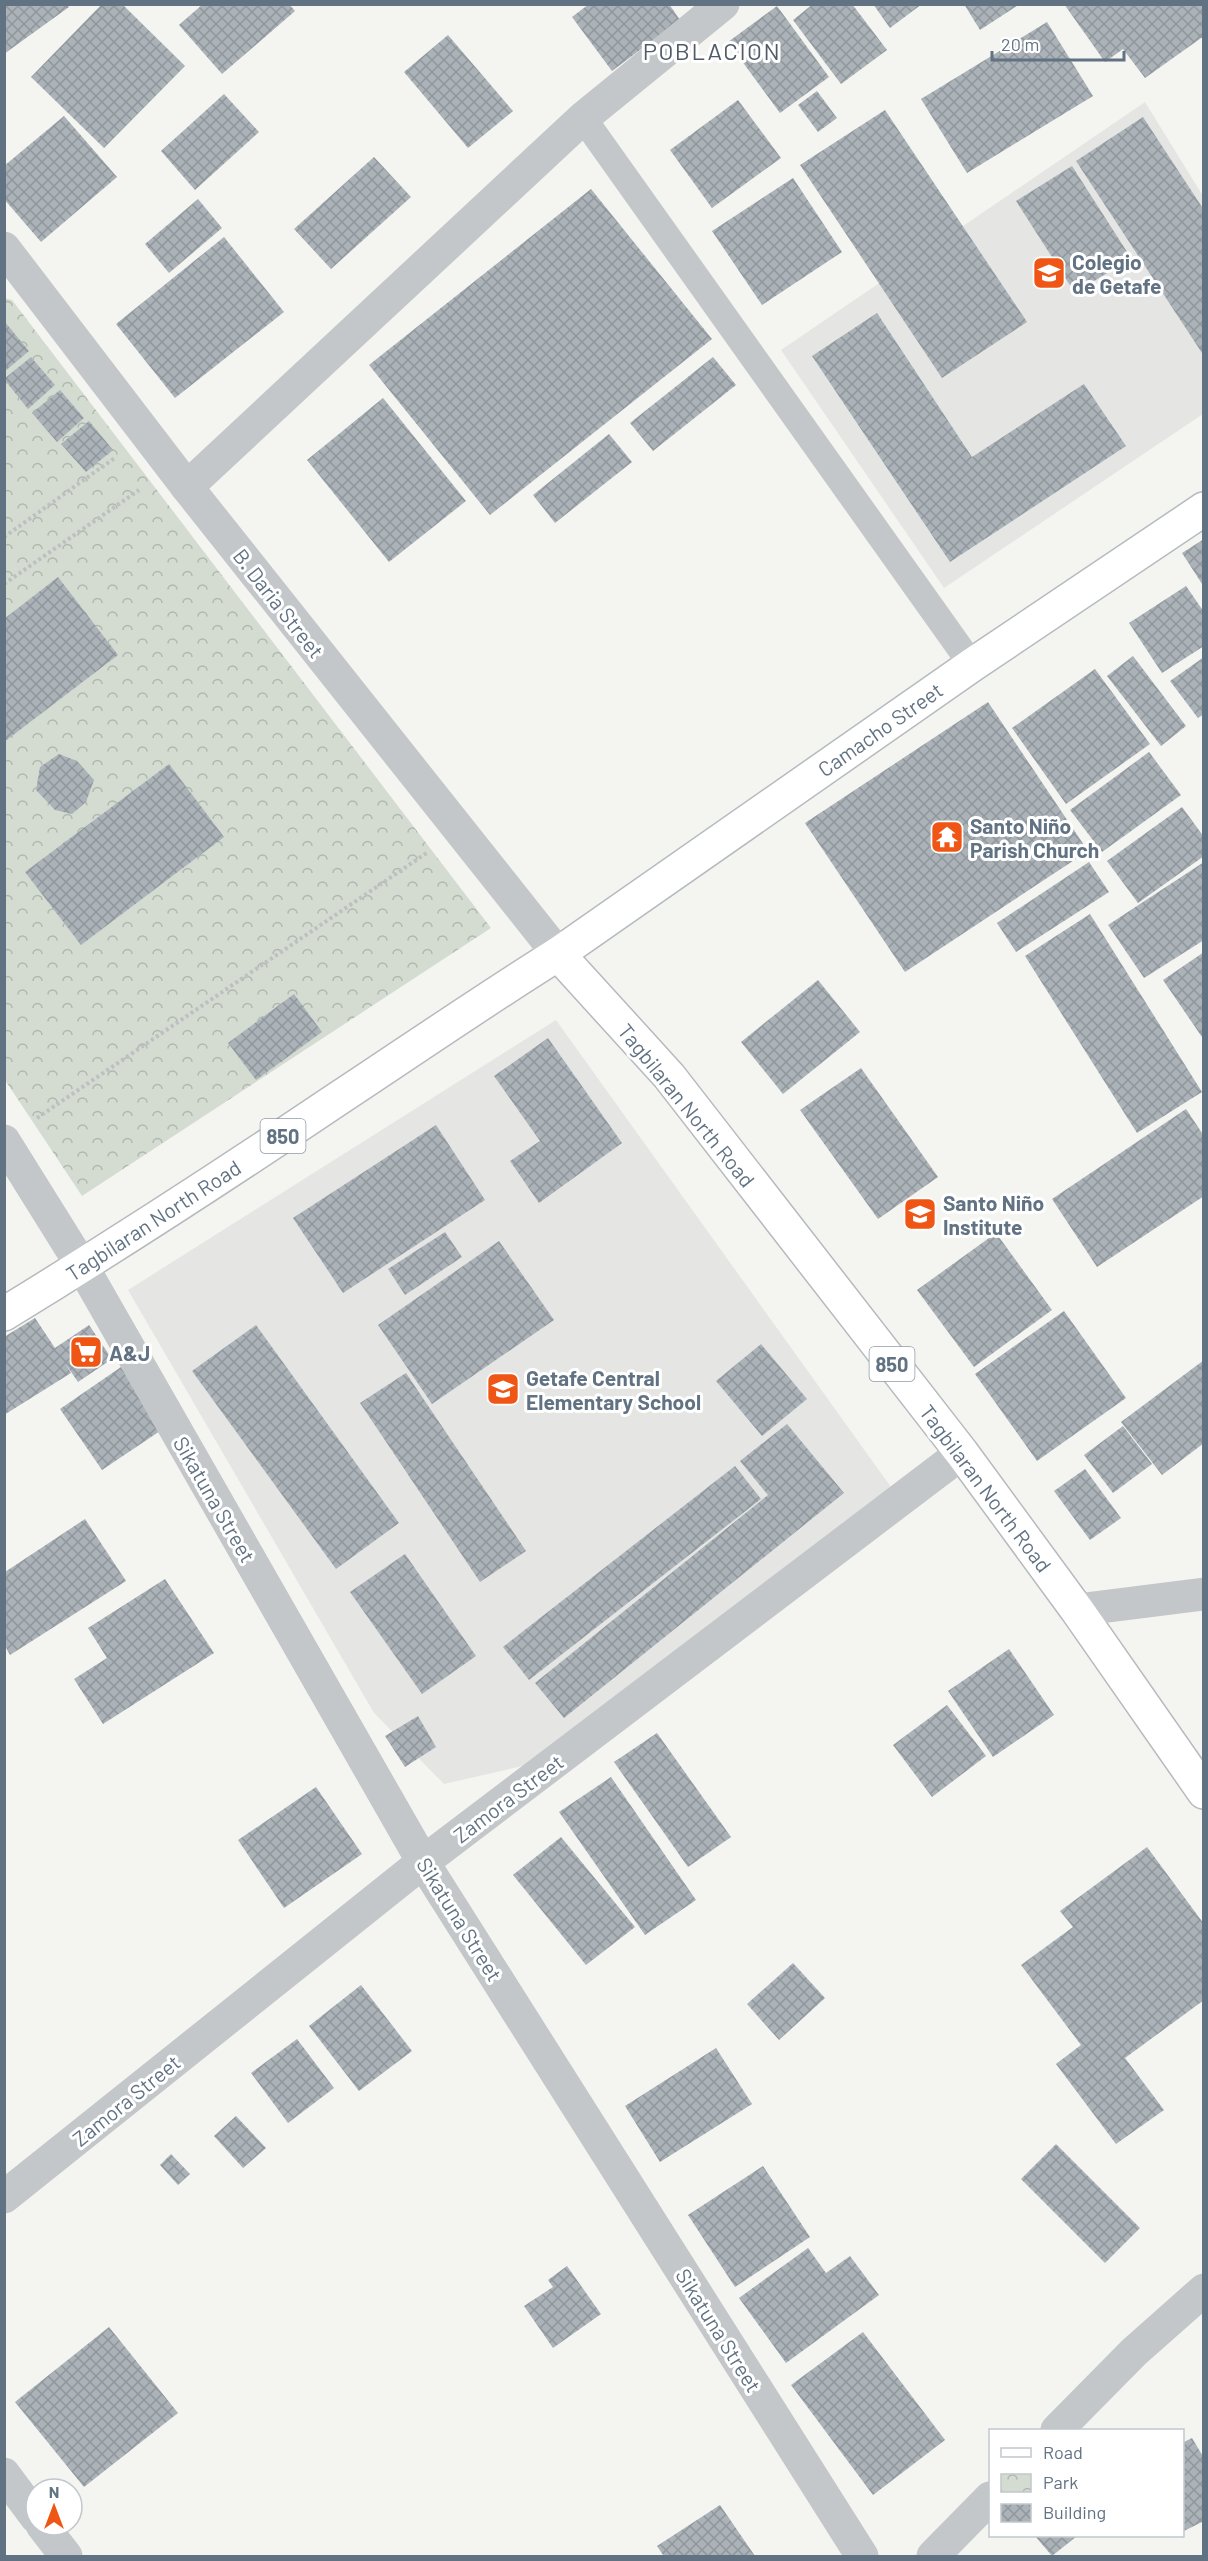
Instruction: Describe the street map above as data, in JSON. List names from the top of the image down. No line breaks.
{"streets":{"main road":["Camacho Street","Tagbilaran North Road","850"],"street":["B. Daria Street","Sikatuna Street","Zamora Street"]},"crossings":[["B. Daria Street","Camacho Street"],["B. Daria Street","Tagbilaran North Road"],["Camacho Street","Tagbilaran North Road"],["Tagbilaran North Road","Sikatuna Street"],["Tagbilaran North Road","Zamora Street"],["Sikatuna Street","Zamora Street"]],"districts":["POBLACION"],"places":{"school or university":["Colegio de Getafe","Santo Niño Institute","Getafe Central Elementary School"],"temple":["Santo Niño Parish Church"],"supermarket":["A&J"]},"legend":["Road","Park","Building"],"scale_bar":"20 m","north":"top"}
